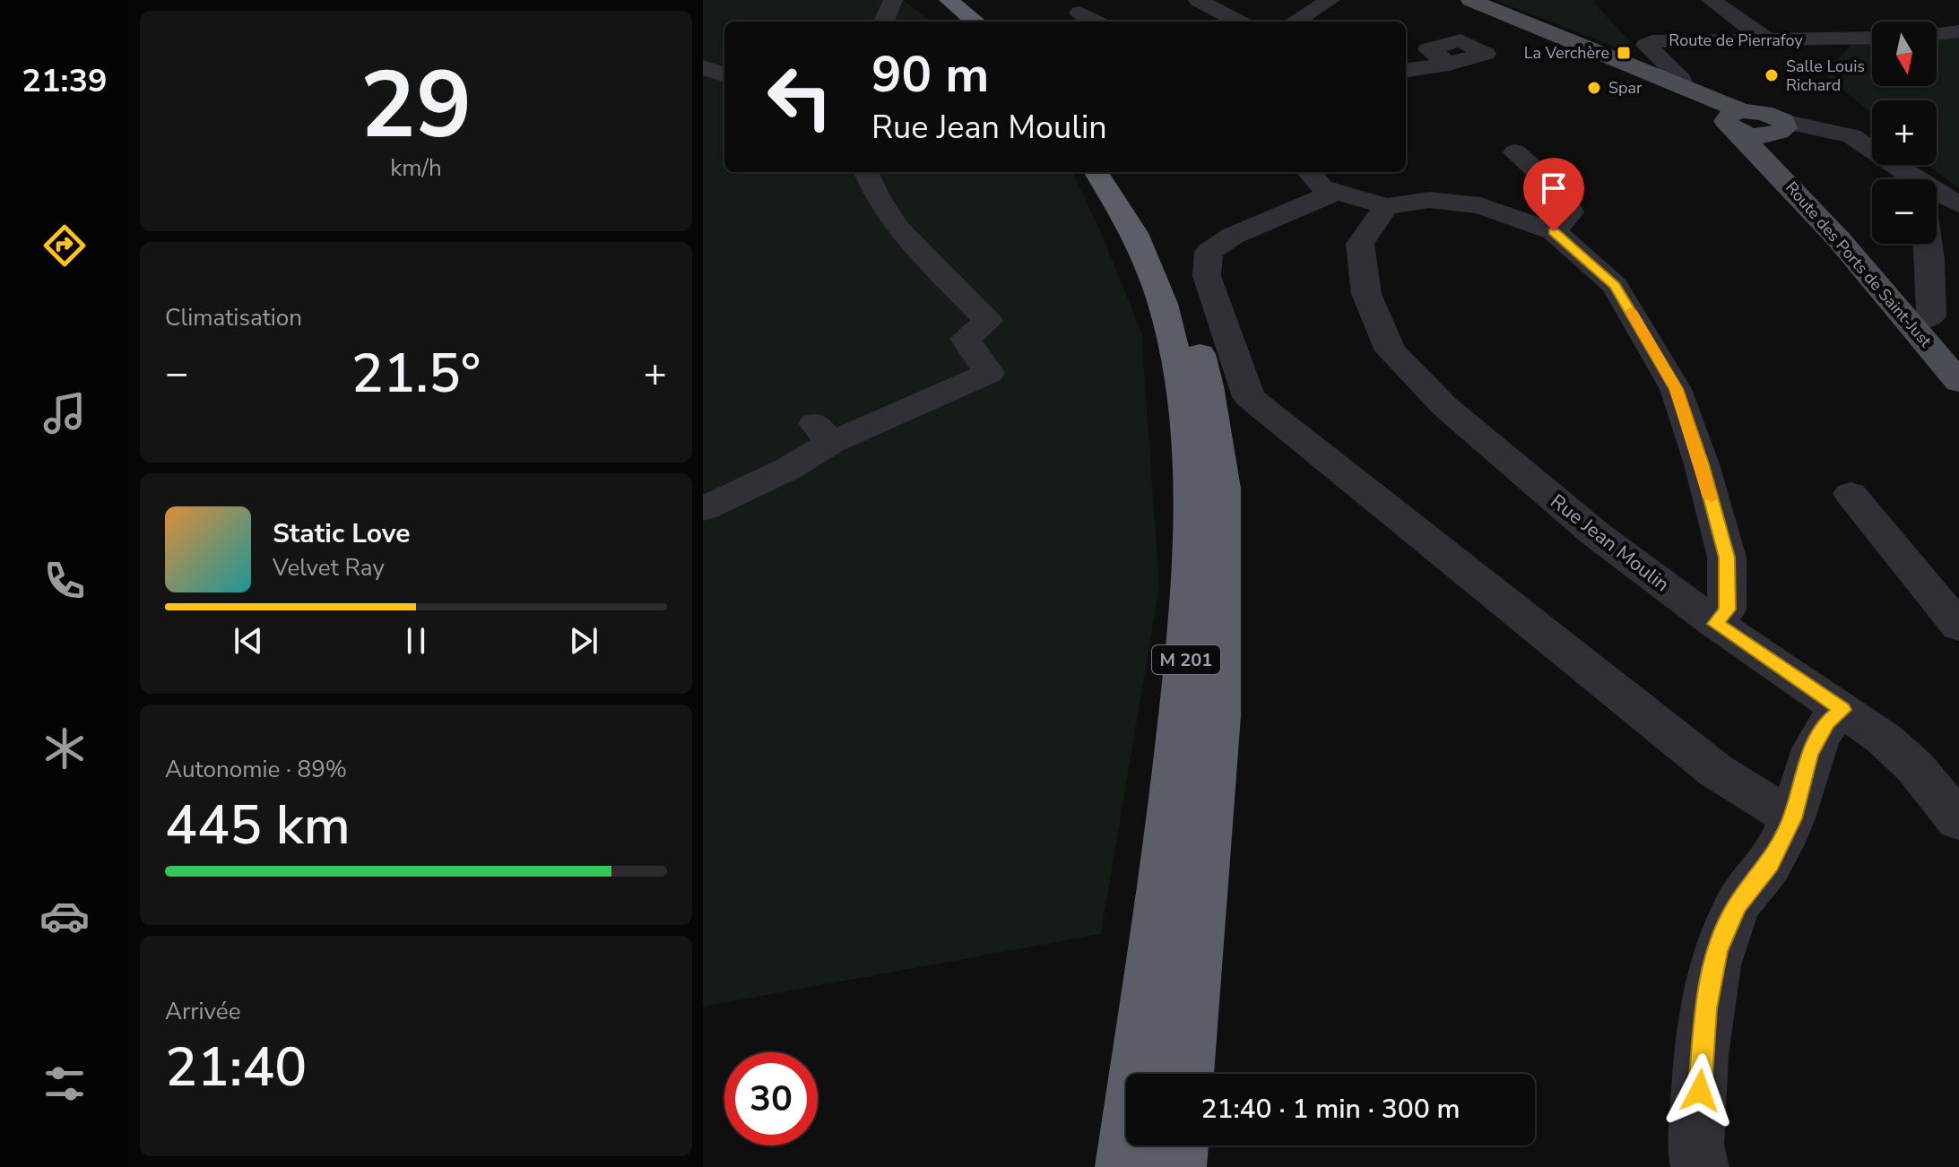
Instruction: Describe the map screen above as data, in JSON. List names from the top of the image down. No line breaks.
{"streets":{"highway":["M 201"],"main road":["Route des Ports de Saint-Just"],"street":["Route de Pierrafoy","Rue Jean Moulin"]},"places":{"transit":["La Verchère"],"other":["Salle Louis Richard","Spar"]},"north":"bottom","page":{"tabs":"21:39","tile":[["29","km/h"],"Climatisation",["Autonomie · 89%","445 km"],["Arrivée","21:40"]],"map_buttons":["+","−"],"turn":["90 m","Rue Jean Moulin"],"heat":["−","21.5°","+"],"song":["Static Love","Velvet Ray"],"limit":"30","trip":"21:40 · 1 min · 300 m"}}
